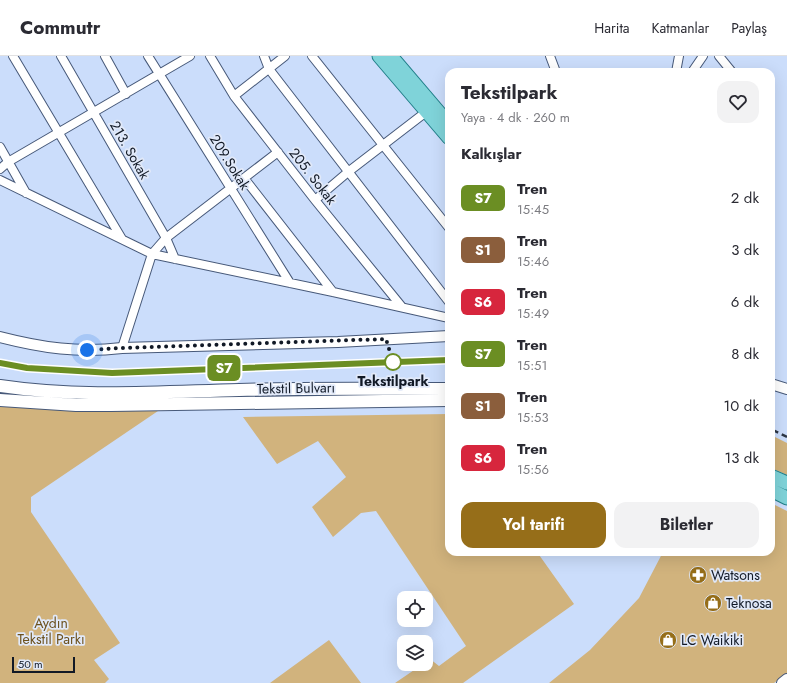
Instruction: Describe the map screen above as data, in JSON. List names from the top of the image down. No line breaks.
{"streets":{"main road":["Tekstil Bulvarı"],"street":["213. Sokak","209.Sokak","205. Sokak"]},"parks":["Aydın Tekstil Parkı"],"places":{"other":["Tekstilpark"],"pharmacy":["Watsons"],"shop":["Teknosa","LC Waikiki"]},"scale_bar":"50 m","page":{"header":"Commutr","nav":["Harita","Katmanlar","Paylaş"],"on_map":"S7","heading":[["Tekstilpark","Yaya · 4 dk · 260 m"],"Kalkışlar"],"list":[{"mark":"S7","name":"Tren","note":"15:45","value":"2 dk"},{"mark":"S1","name":"Tren","note":"15:46","value":"3 dk"},{"mark":"S6","name":"Tren","note":"15:49","value":"6 dk"},{"mark":"S7","name":"Tren","note":"15:51","value":"8 dk"},{"mark":"S1","name":"Tren","note":"15:53","value":"10 dk"},{"mark":"S6","name":"Tren","note":"15:56","value":"13 dk"}],"buttons":["Yol tarifi","Biletler"],"scale":"50 m"}}
